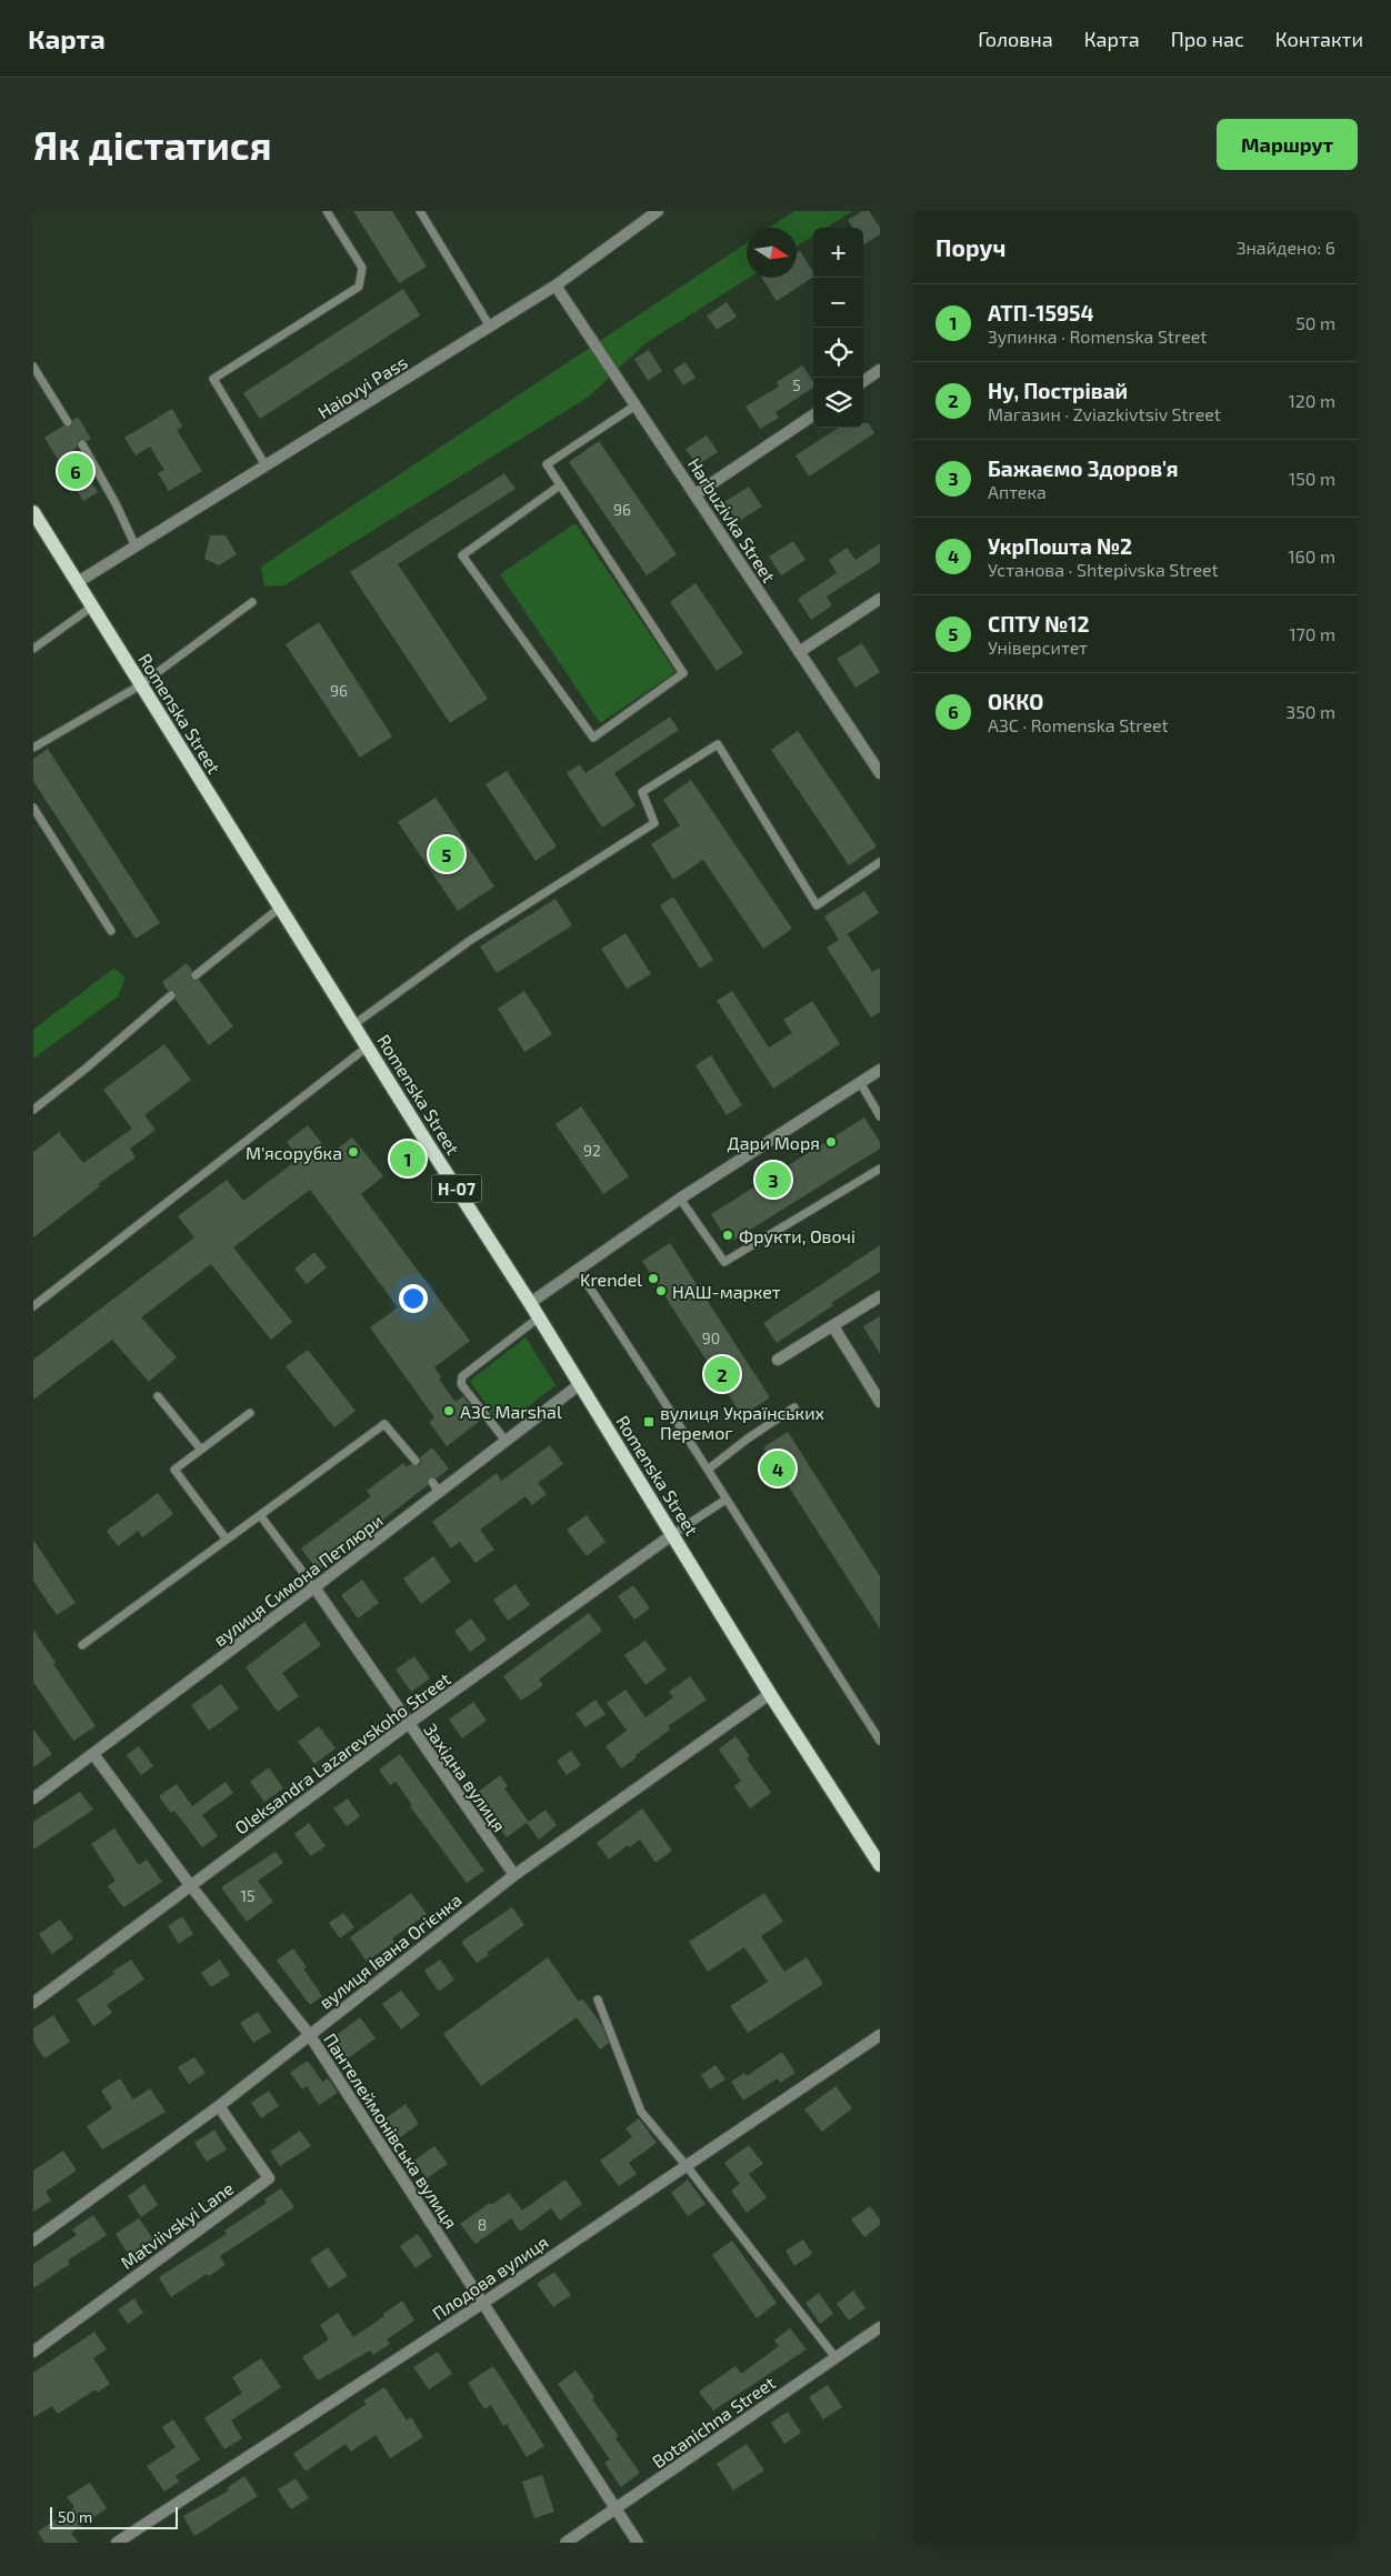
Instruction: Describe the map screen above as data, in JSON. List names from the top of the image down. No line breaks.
{"streets":{"main road":["Romenska Street","Н-07"],"street":["Haiovyi Pass","Harbuzivka Street","вулиця Симона Петлюри","Oleksandra Lazarevskoho Street","Західна вулиця","вулиця Івана Огієнка","Пантелеймонівська вулиця","Matviivskyi Lane","Плодова вулиця","Botanichna Street"]},"crossings":[["Haiovyi Pass","Harbuzivka Street"],["Haiovyi Pass","Romenska Street"],["Romenska Street","вулиця Симона Петлюри"],["Romenska Street","Oleksandra Lazarevskoho Street"],["Romenska Street","вулиця Івана Огієнка"],["вулиця Симона Петлюри","Західна вулиця"],["вулиця Симона Петлюри","Пантелеймонівська вулиця"],["Oleksandra Lazarevskoho Street","Західна вулиця"],["Oleksandra Lazarevskoho Street","Пантелеймонівська вулиця"],["Західна вулиця","вулиця Івана Огієнка"],["вулиця Івана Огієнка","Пантелеймонівська вулиця"],["вулиця Івана Огієнка","Matviivskyi Lane"],["Пантелеймонівська вулиця","Плодова вулиця"],["Пантелеймонівська вулиця","Botanichna Street"]],"places":{"other":["Дари Моря","М'ясорубка","Фрукти, Овочі","Krendel","НАШ-маркет","АЗС Marshal"],"transit":["вулиця Українських Перемог"]},"house_numbers":["5","96","96","92","90","15","8"],"scale_bar":"50 m","north":"right","page":{"header":"Карта","nav":["Головна","Карта","Про нас","Контакти"],"buttons":"Маршрут","title":"Як дістатися","heading":["Поруч","Знайдено: 6"],"map_buttons":["+","−"],"list":[{"mark":"1","name":"АТП-15954","note":"Зупинка · Romenska Street","value":"50 m"},{"mark":"2","name":"Ну, Пострівай","note":"Магазин · Zviazkivtsiv Street","value":"120 m"},{"mark":"3","name":"Бажаємо Здоров'я","note":"Аптека","value":"150 m"},{"mark":"4","name":"УкрПошта №2","note":"Установа · Shtepivska Street","value":"160 m"},{"mark":"5","name":"СПТУ №12","note":"Університет","value":"170 m"},{"mark":"6","name":"ОККО","note":"АЗС · Romenska Street","value":"350 m"}],"pins":["6","5","1","3","2","4"],"scale":"50 m"}}
